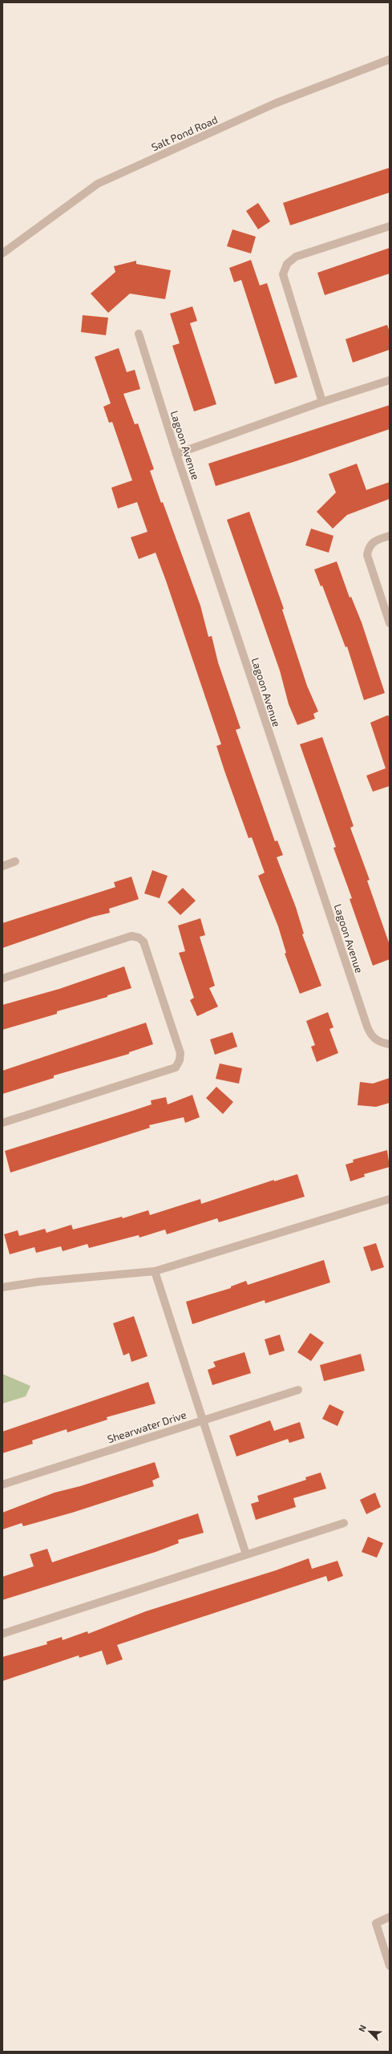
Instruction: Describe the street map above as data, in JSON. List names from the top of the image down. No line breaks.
{"streets":{"street":["Salt Pond Road","Lagoon Avenue","Shearwater Drive"]},"north":"top left"}
